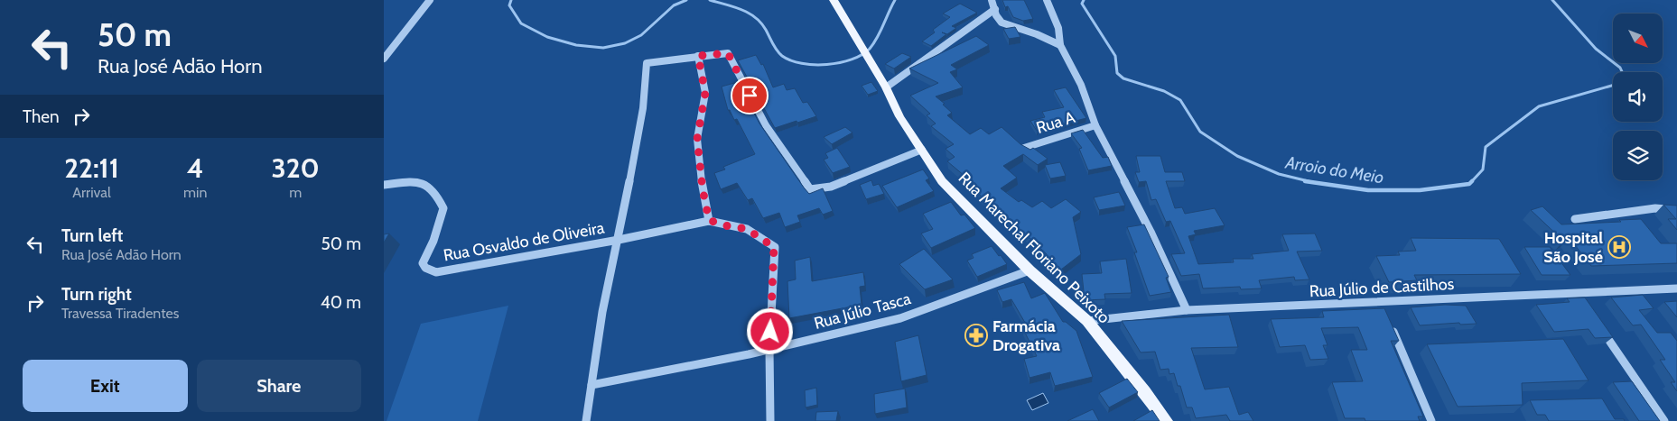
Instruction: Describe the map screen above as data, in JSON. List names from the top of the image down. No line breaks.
{"streets":{"main road":["Rua Marechal Floriano Peixoto"],"street":["Rua A","Rua Osvaldo de Oliveira","Rua Júlio de Castilhos","Rua Júlio Tasca"]},"crossings":[["Rua Marechal Floriano Peixoto","Rua Júlio de Castilhos"],["Rua Marechal Floriano Peixoto","Rua Júlio Tasca"]],"water":["Arroio do Meio"],"places":{"hospital":["Hospital São José"],"pharmacy":["Farmácia Drogativa"]},"north":"bottom right","page":{"turn":["50 m","Rua José Adão Horn"],"then":"Then","eta":["22:11","Arrival","4","min","320","m"],"list":[{"name":"Turn left","note":"Rua José Adão Horn","value":"50 m"},{"name":"Turn right","note":"Travessa Tiradentes","value":"40 m"}],"buttons":["Exit","Share"]}}
